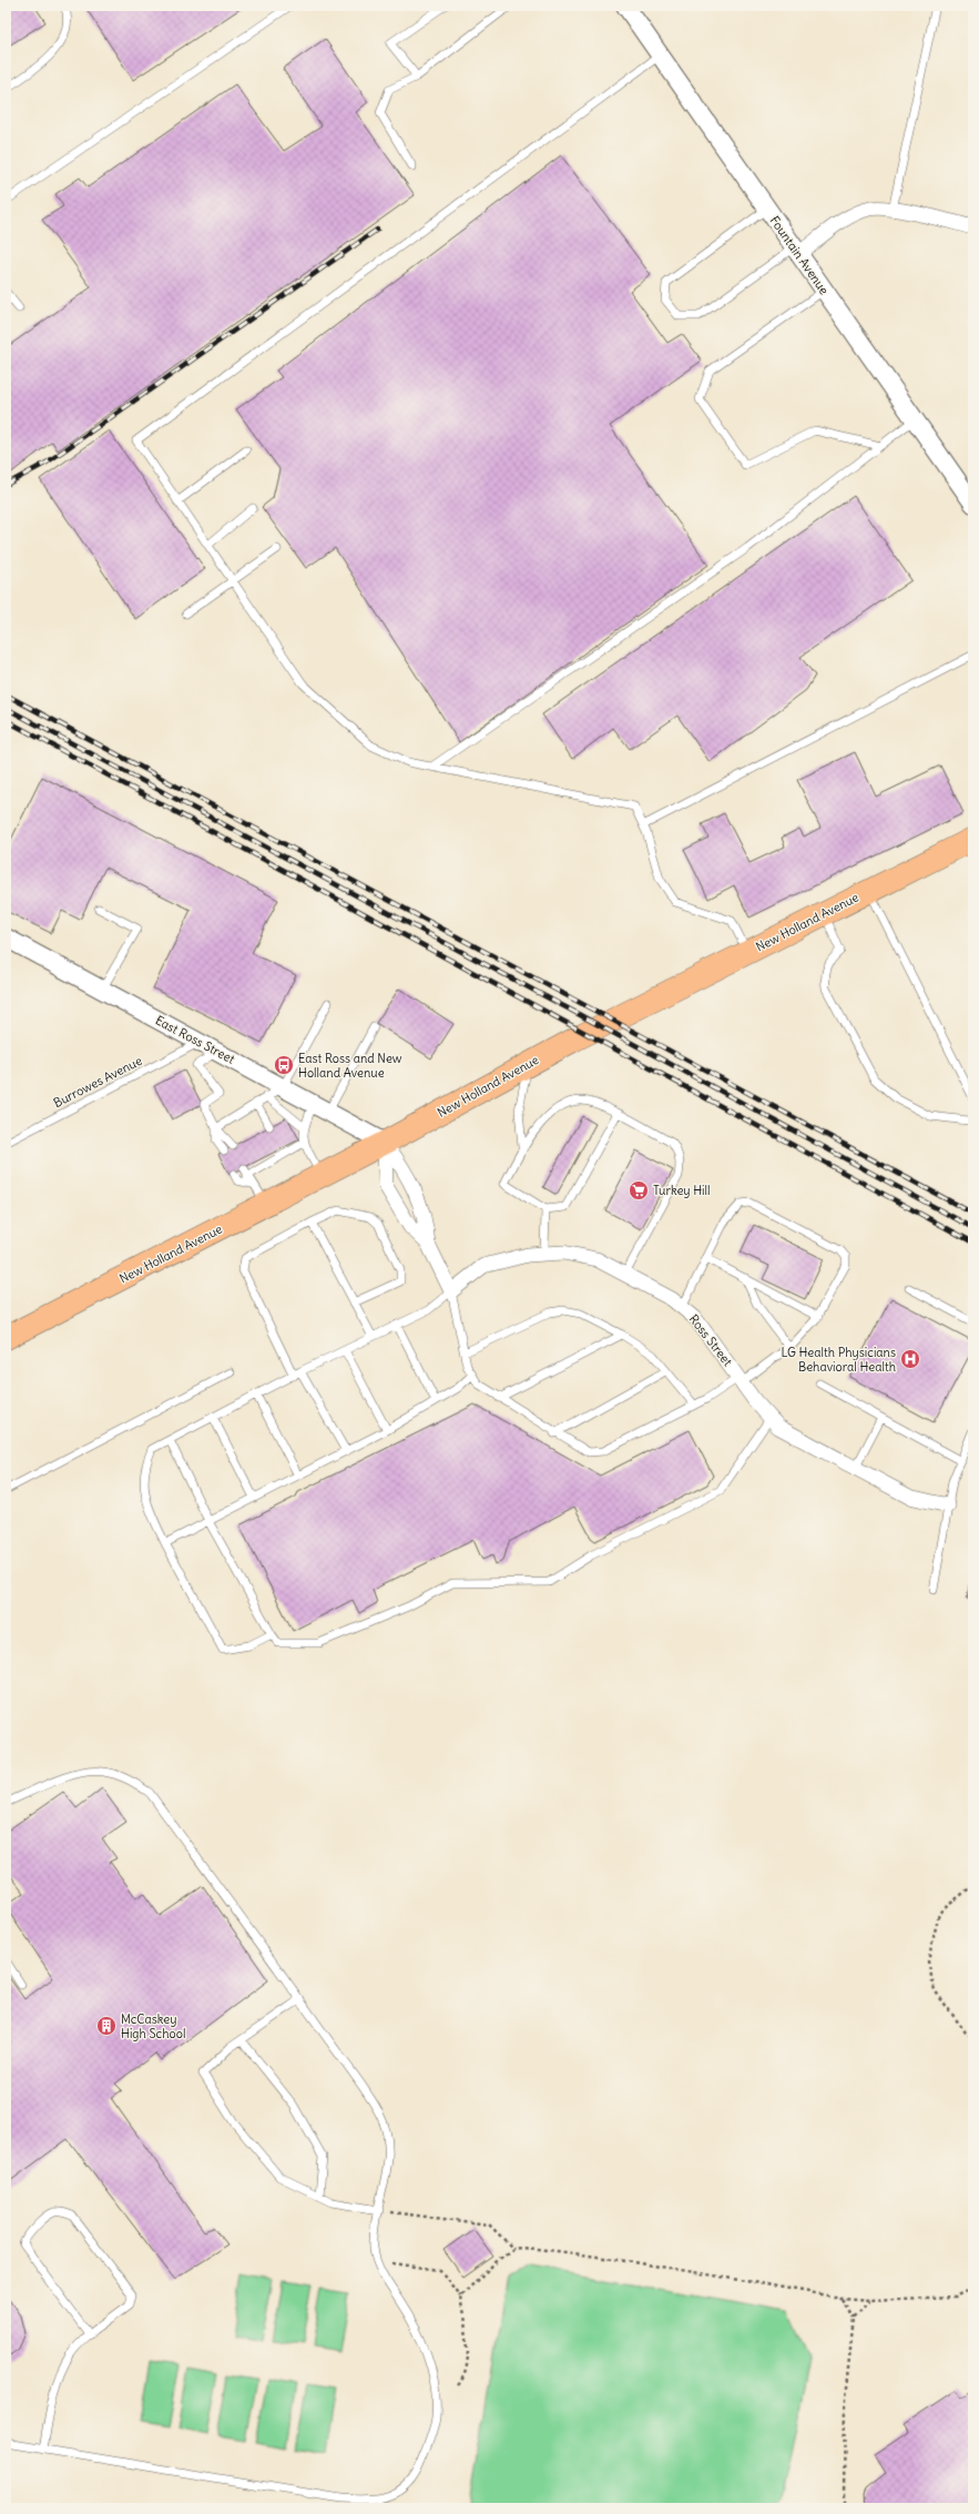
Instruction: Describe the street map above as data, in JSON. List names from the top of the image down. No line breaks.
{"streets":{"main road":["New Holland Avenue"],"street":["Fountain Avenue","East Ross Street","Ross Street"],"lane":["Burrowes Avenue"]},"crossings":[["New Holland Avenue","East Ross Street"],["East Ross Street","Burrowes Avenue"]],"places":{"bus stop":["East Ross and New Holland Avenue"],"supermarket":["Turkey Hill"],"hospital":["LG Health Physicians Behavioral Health"],"building":["McCaskey High School"]}}
